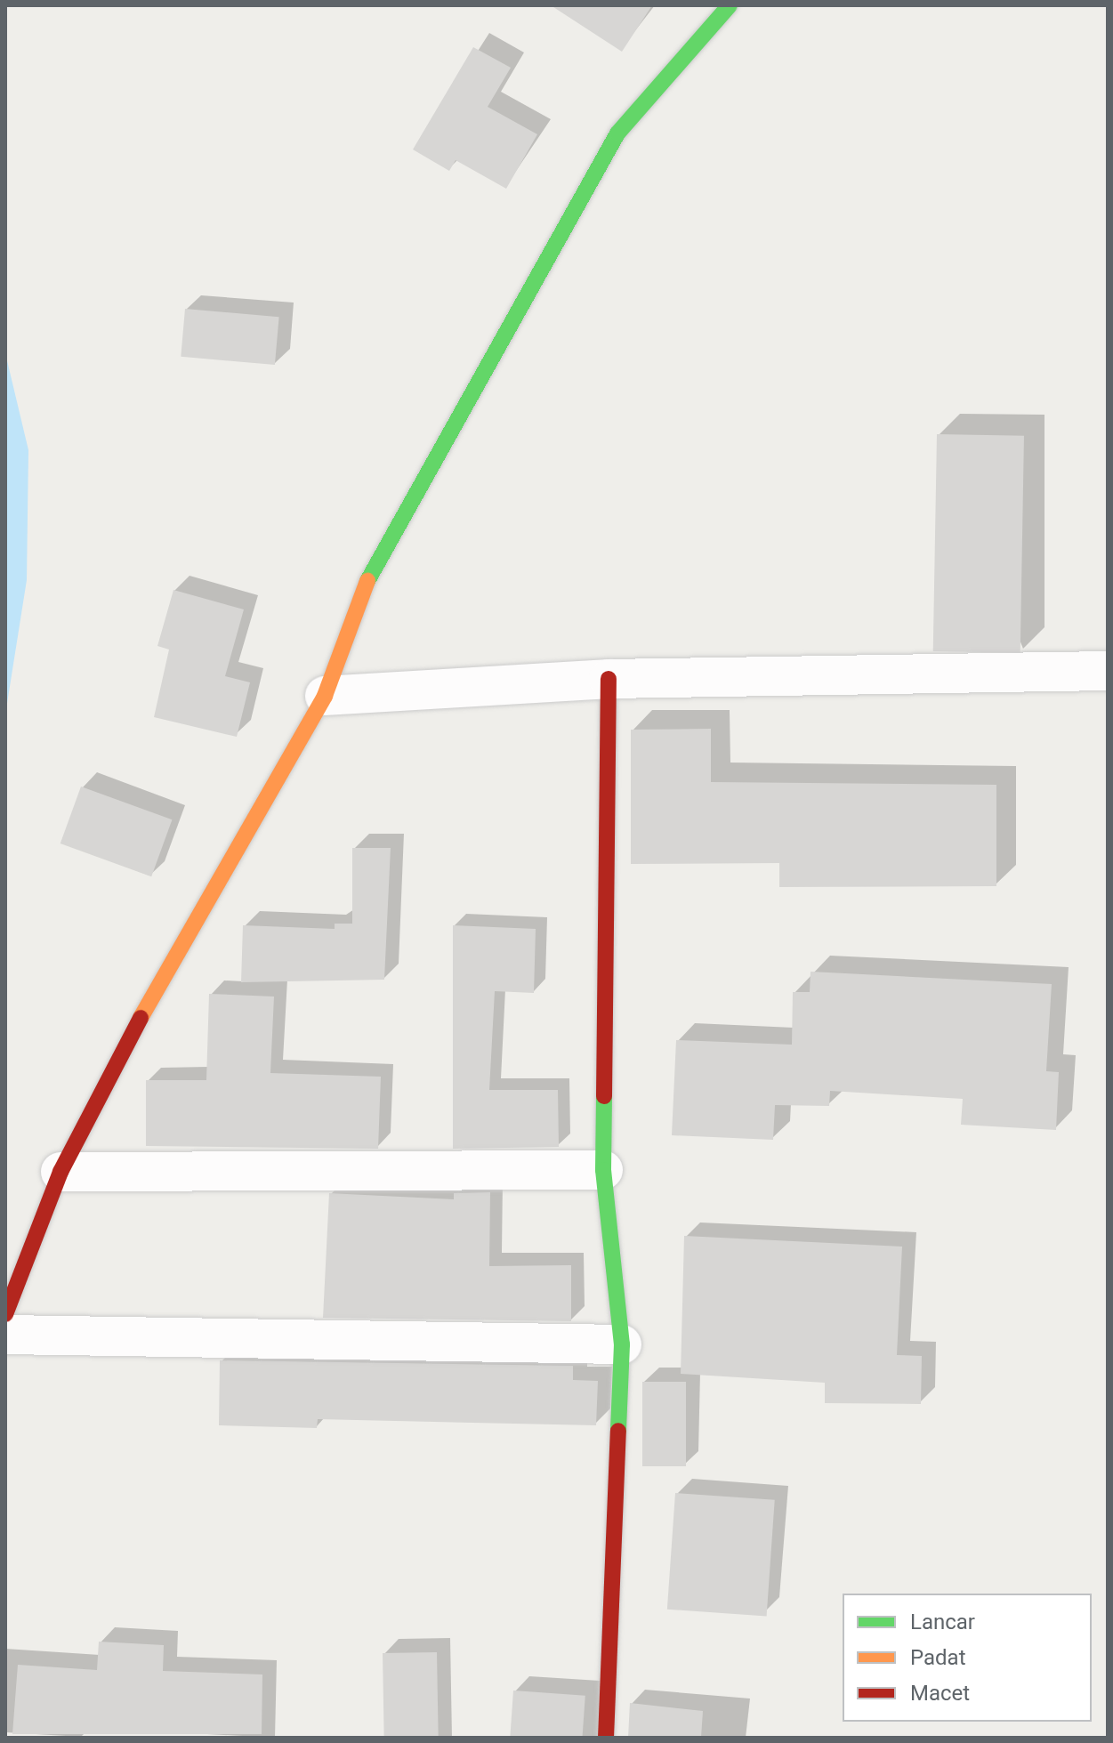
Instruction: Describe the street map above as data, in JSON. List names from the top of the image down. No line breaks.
{"legend":["Lancar","Padat","Macet"]}
